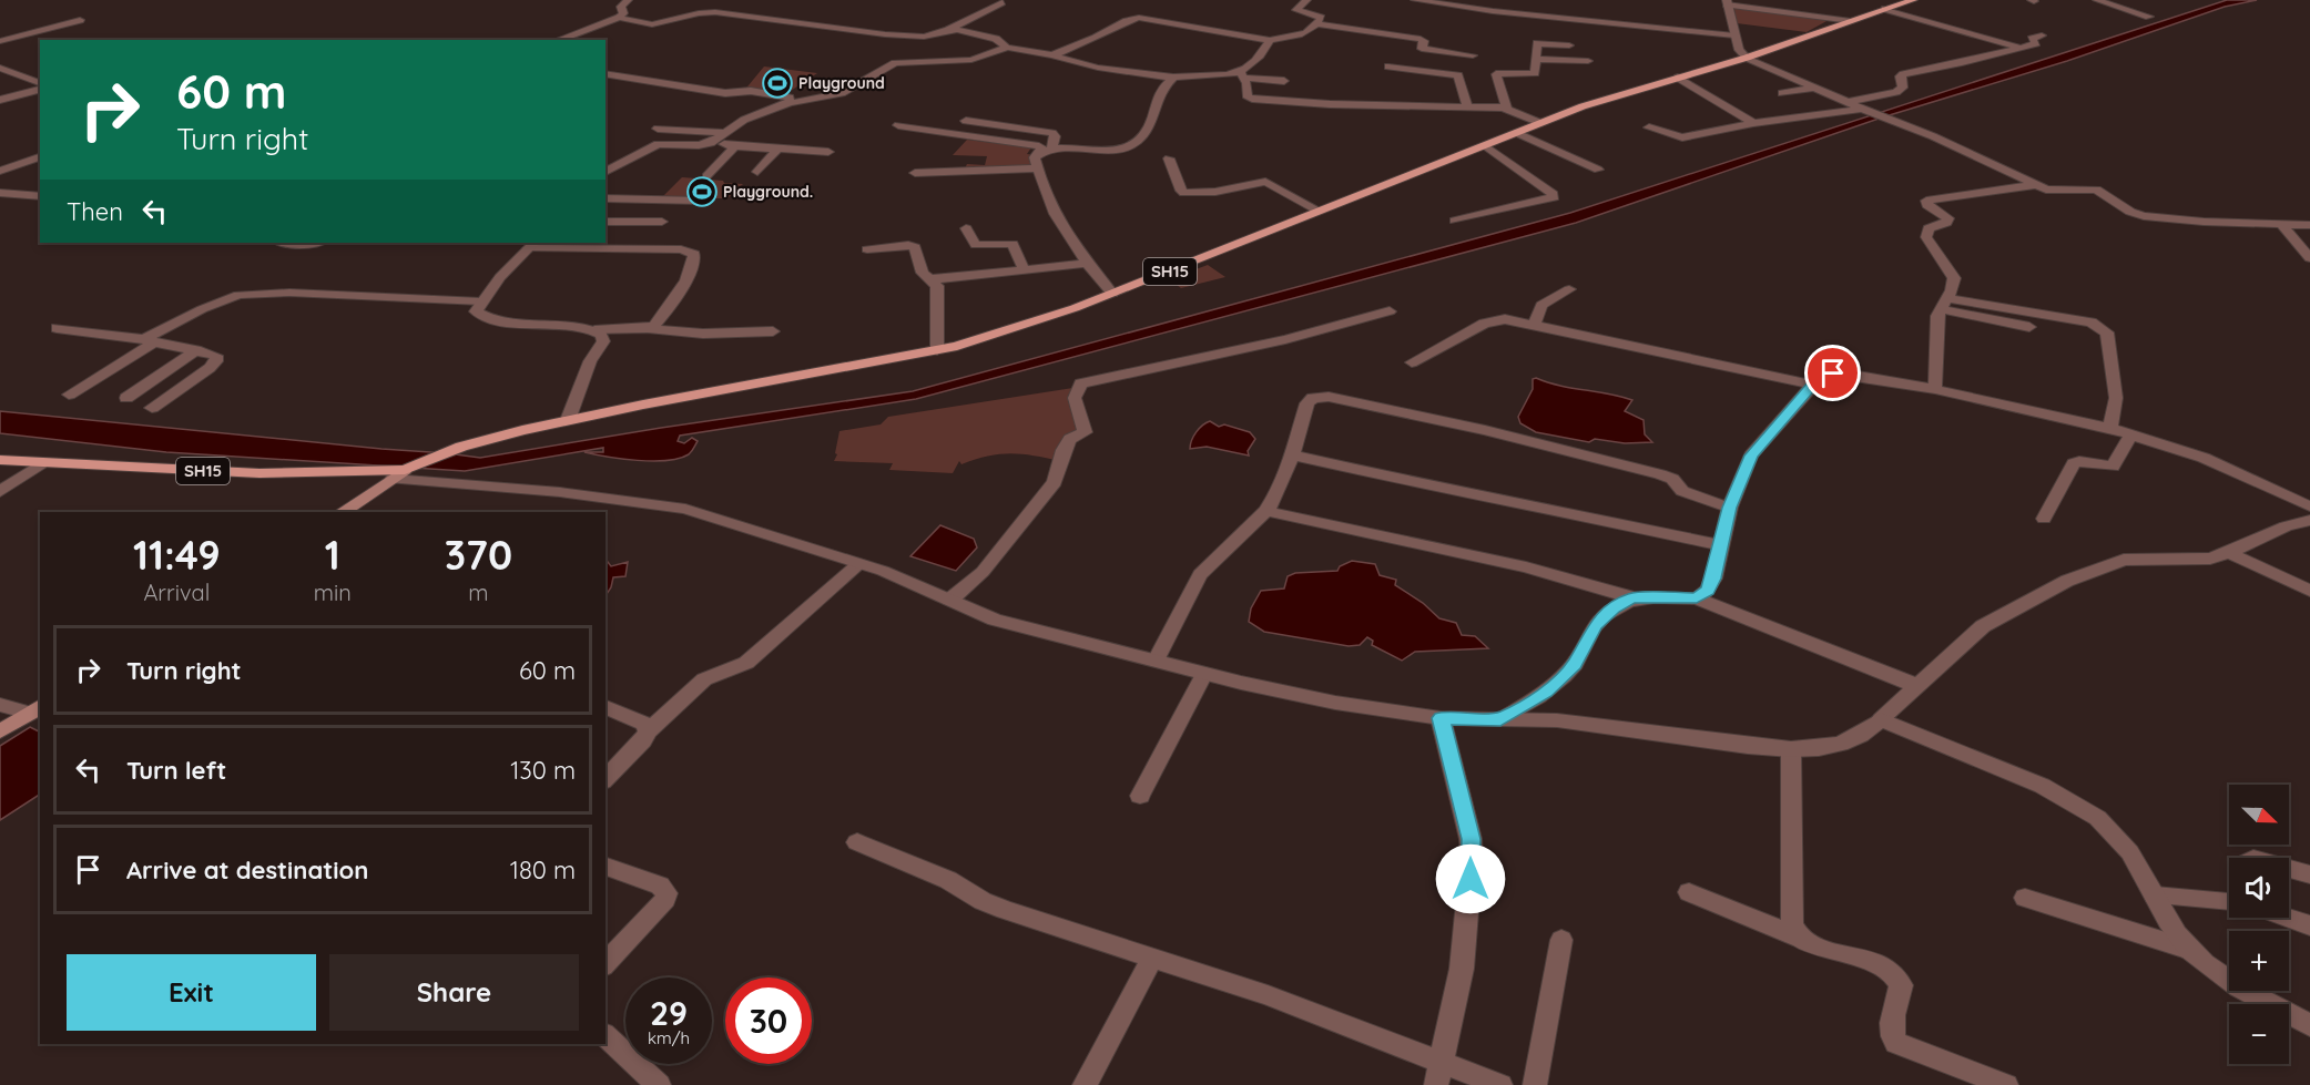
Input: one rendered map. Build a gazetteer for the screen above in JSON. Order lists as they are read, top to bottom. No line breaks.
{"streets":{"main road":["SH15"]},"places":{"sports":["Playground","Playground."]},"north":"bottom right","page":{"turn":["60 m","Turn right"],"then":"Then","eta":["11:49","Arrival","1","min","370","m"],"list":[{"name":"Turn right","value":"60 m"},{"name":"Turn left","value":"130 m"},{"name":"Arrive at destination","value":"180 m"}],"map_buttons":["+","−"],"buttons":["Exit","Share"],"speed":"29 km/h","limit":"30"}}
